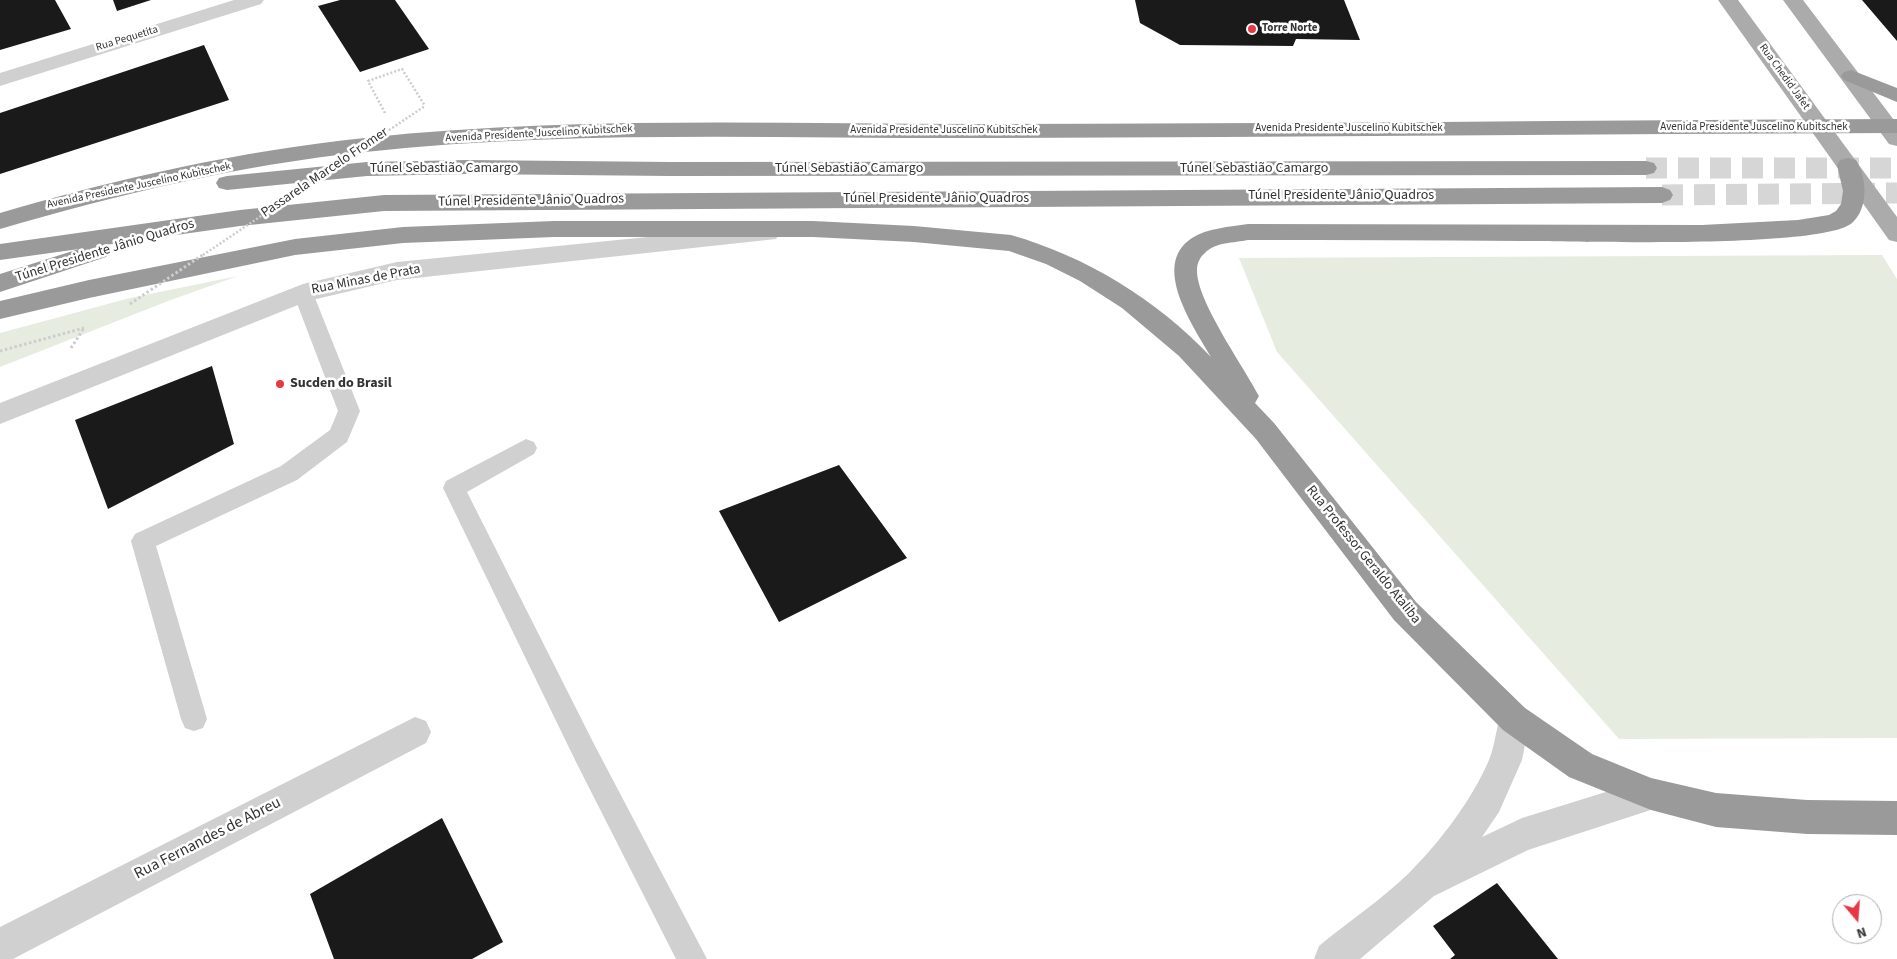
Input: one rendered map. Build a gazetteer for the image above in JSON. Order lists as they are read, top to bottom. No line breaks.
{"streets":{"highway":["Avenida Presidente Juscelino Kubitschek","Túnel Sebastião Camargo","Túnel Presidente Jânio Quadros","Rua Professor Geraldo Ataliba"],"main road":["Rua Chedid Jafet"],"street":["Rua Pequetita","Rua Minas de Prata","Rua Fernandes de Abreu"],"path":["Passarela Marcelo Fromer"]},"crossings":[["Rua Chedid Jafet","Avenida Presidente Juscelino Kubitschek"],["Avenida Presidente Juscelino Kubitschek","Túnel Sebastião Camargo"],["Rua Minas de Prata","Rua Professor Geraldo Ataliba"]],"places":["Torre Norte","Sucden do Brasil"],"north":"bottom"}
